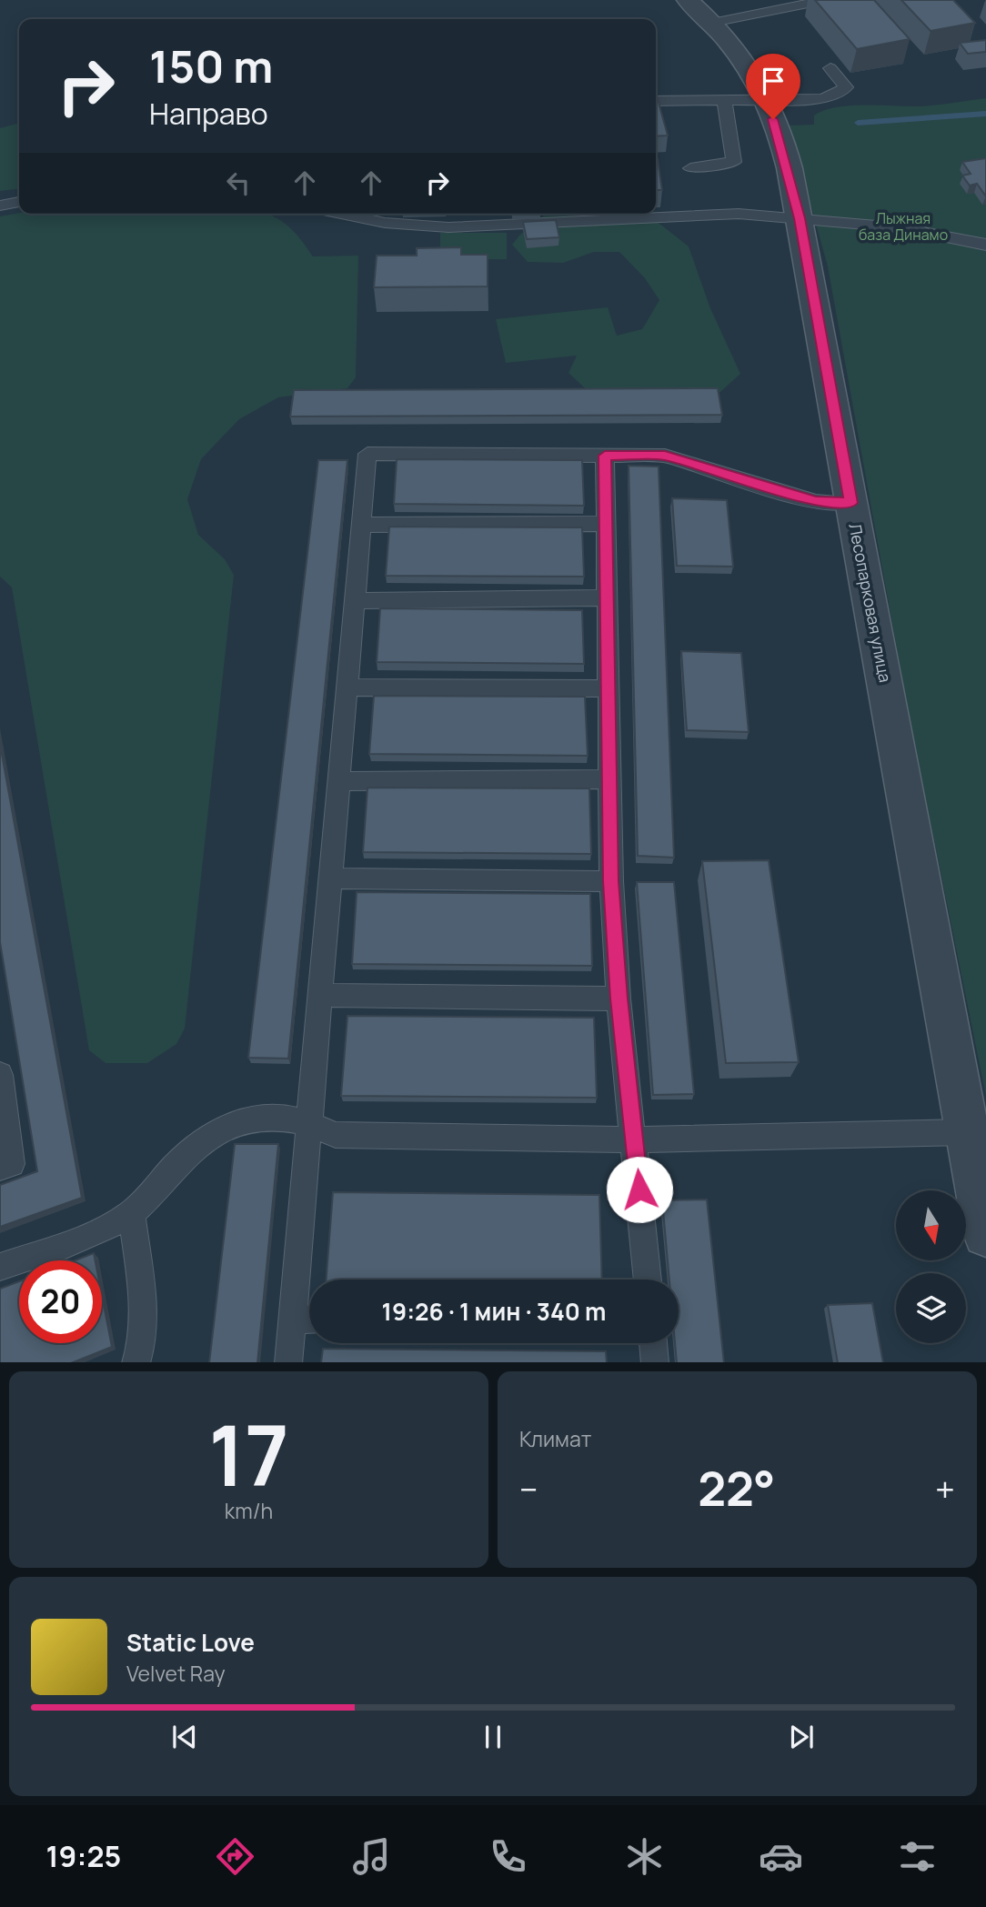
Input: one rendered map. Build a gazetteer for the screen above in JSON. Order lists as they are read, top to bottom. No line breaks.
{"streets":{"street":["Лесопарковая улица"]},"parks":["Лыжная база Динамо"],"north":"bottom","page":{"turn":["150 m","Направо"],"limit":"20","trip":"19:26 · 1 мин · 340 m","tile":[["17","km/h"],"Климат"],"heat":["−","22°","+"],"song":["Static Love","Velvet Ray"],"tabs":"19:25"}}
